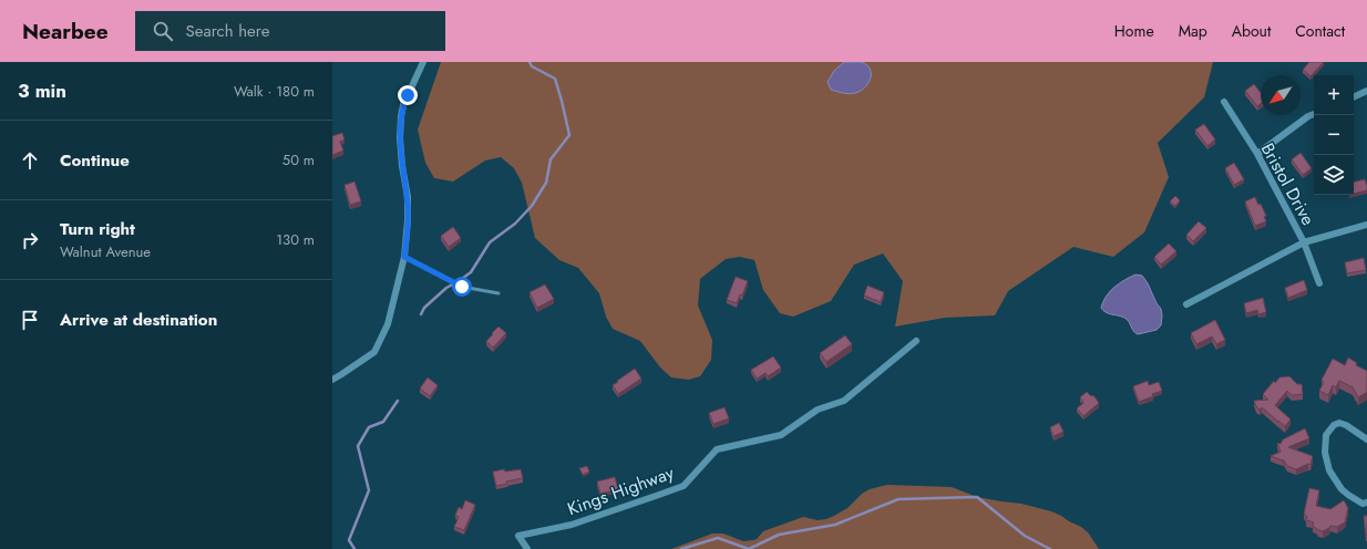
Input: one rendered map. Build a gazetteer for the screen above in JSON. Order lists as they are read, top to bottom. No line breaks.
{"streets":{"street":["Bristol Drive","Kings Highway"]},"north":"bottom left","page":{"header":"Nearbee","search":"Search here","nav":["Home","Map","About","Contact"],"heading":["3 min","Walk · 180 m"],"map_buttons":["+","−"],"list":[["Continue","50 m"],["Turn right","Walnut Avenue","130 m"],"Arrive at destination"]}}
